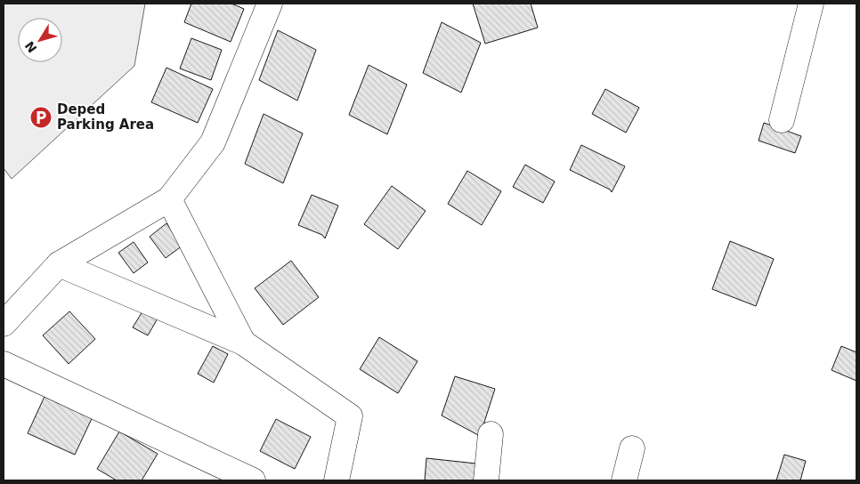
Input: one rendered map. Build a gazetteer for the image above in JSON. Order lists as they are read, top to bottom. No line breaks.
{"places":{"parking":["Deped Parking Area"]},"north":"bottom left"}
